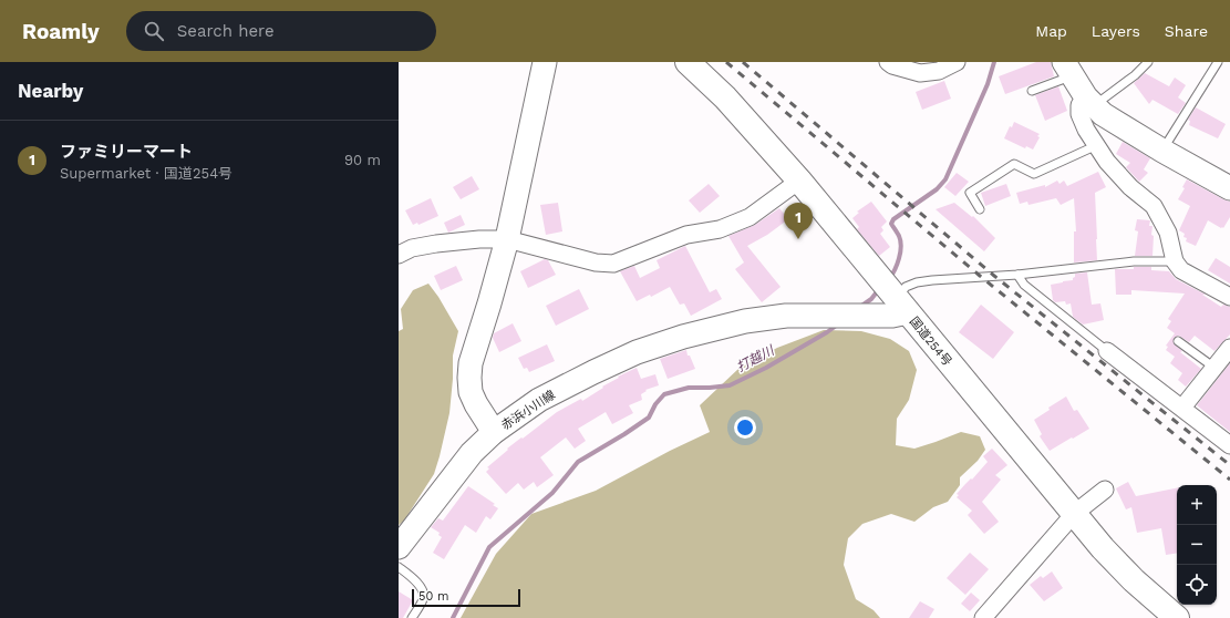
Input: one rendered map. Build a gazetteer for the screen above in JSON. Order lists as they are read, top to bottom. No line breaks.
{"streets":{"highway":["国道254号"],"main road":["赤浜小川線"]},"crossings":[["国道254号","赤浜小川線"]],"water":["打越川"],"scale_bar":"50 m","page":{"header":"Roamly","search":"Search here","nav":["Map","Layers","Share"],"heading":"Nearby","list":[{"mark":"1","name":"ファミリーマート","note":"Supermarket · 国道254号","value":"90 m"}],"pins":"1","map_buttons":["+","−"],"scale":"50 m"}}
